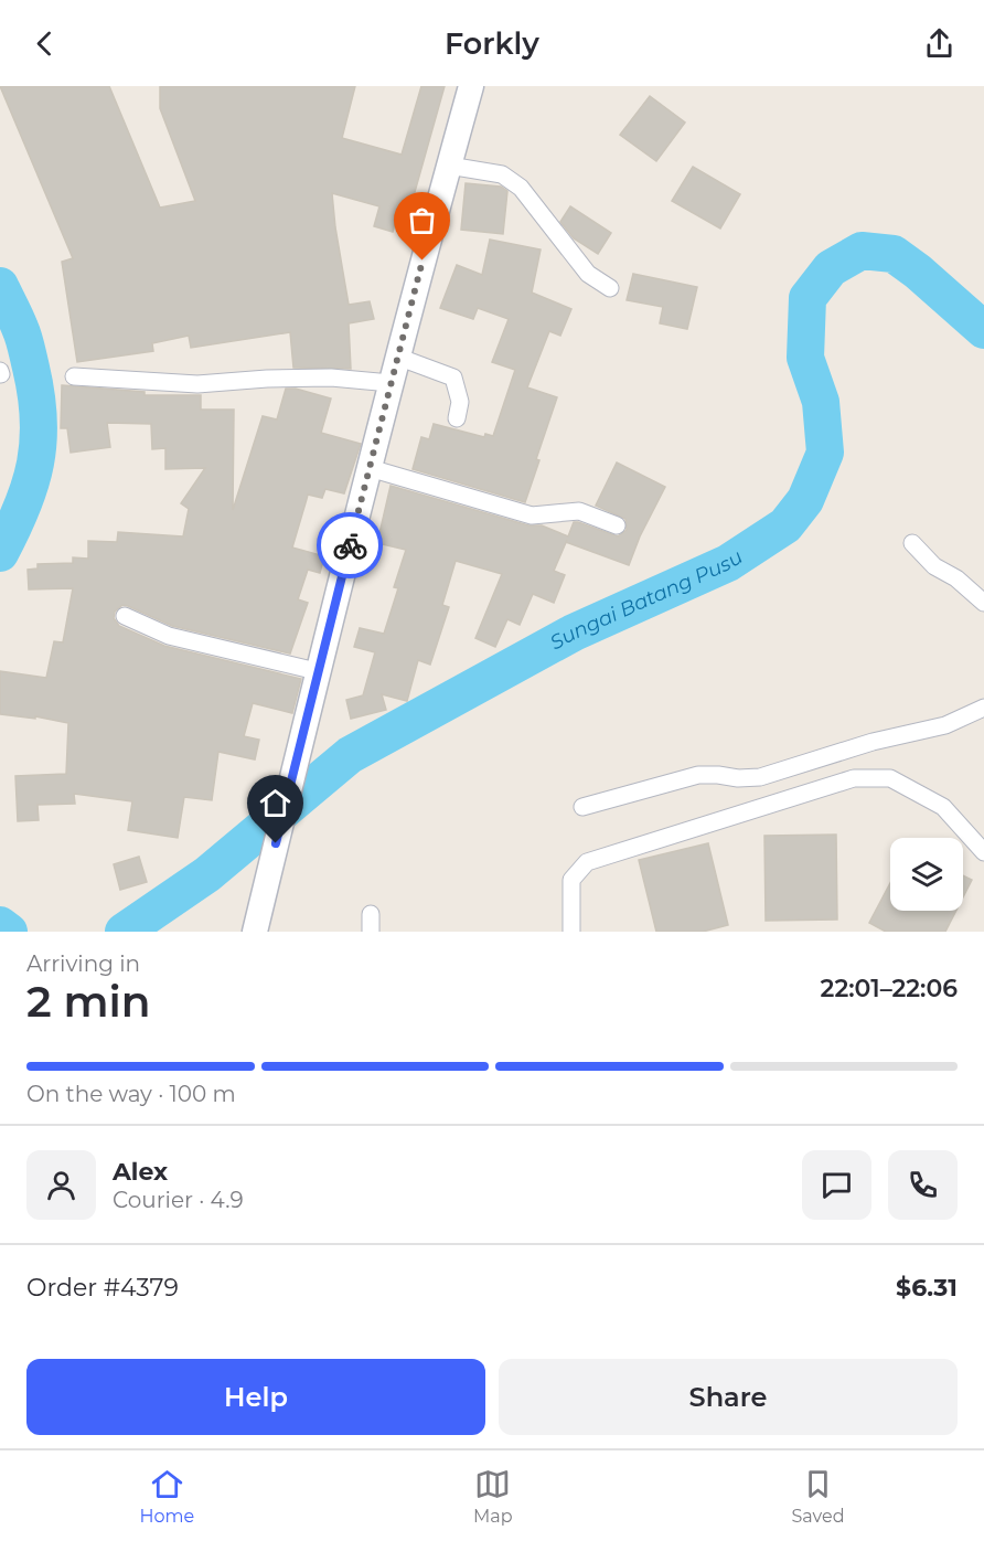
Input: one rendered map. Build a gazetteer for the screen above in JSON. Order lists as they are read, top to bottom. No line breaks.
{"water":["Sungai Batang Pusu"],"page":{"header":"Forkly","heading":["2 min","Arriving in","22:01–22:06"],"panel":["Alex","Courier · 4.9","Order #4379","$6.31"],"bar":"On the way · 100 m","buttons":["Help","Share"],"tabs":["Home","Map","Saved"]}}
